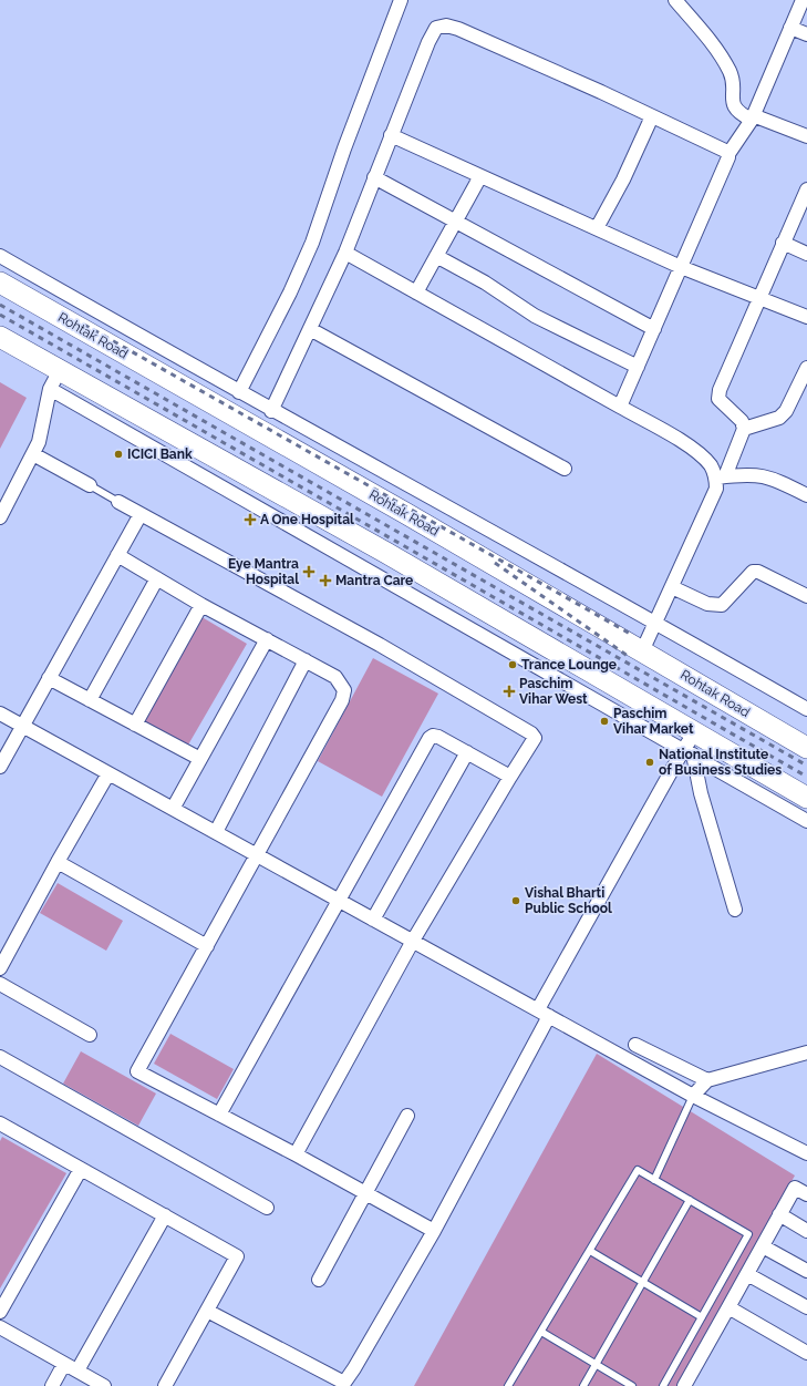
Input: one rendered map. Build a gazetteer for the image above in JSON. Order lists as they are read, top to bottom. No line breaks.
{"streets":{"main road":["Rohtak Road"]},"places":{"other":["ICICI Bank","Trance Lounge","Paschim Vihar Market","National Institute of Business Studies","Vishal Bharti Public School"],"health":["A One Hospital","Eye Mantra Hospital","Mantra Care","Paschim Vihar West"]}}
